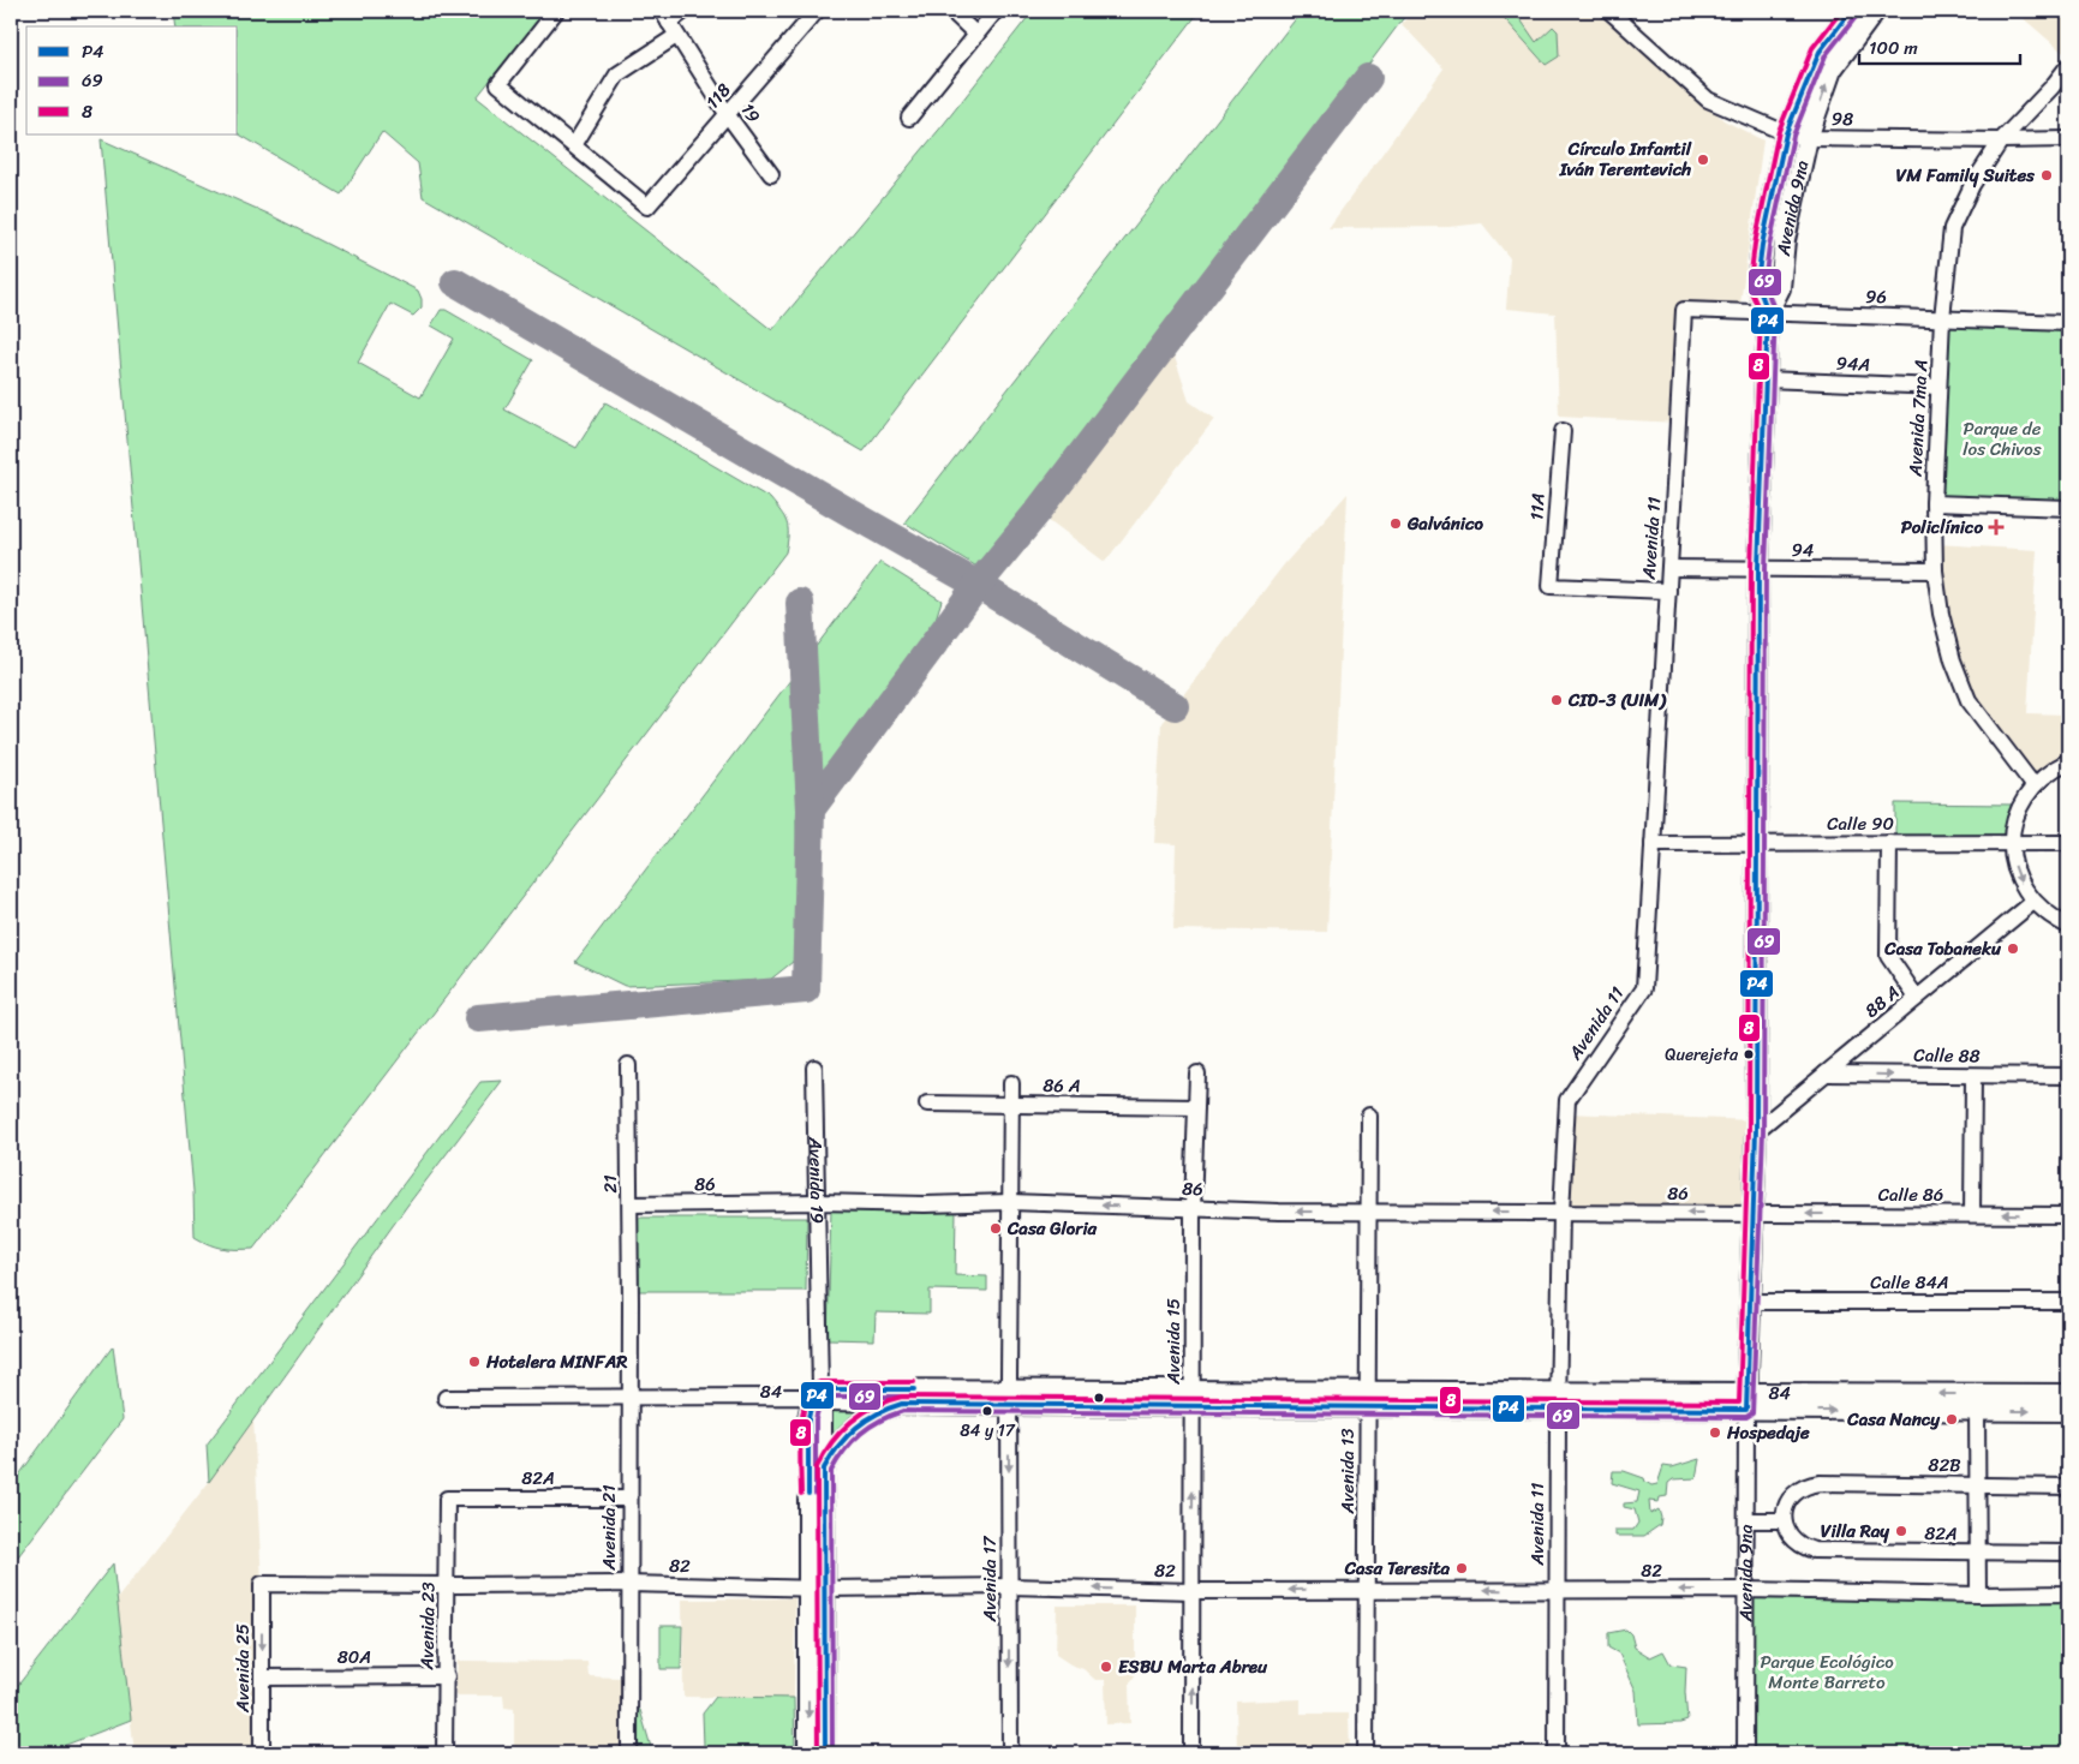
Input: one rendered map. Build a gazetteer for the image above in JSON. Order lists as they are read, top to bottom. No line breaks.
{"streets":{"main road":["Avenida 9na","84"],"street":["118","19","98","96","94A","Avenida 7ma A","11A","Avenida 11","94","Calle 90","88 A","Calle 88","86 A","Avenida 19","21","86","Calle 86","Calle 84A","Avenida 15","82B","Avenida 13","82A","Avenida 21","82","Avenida 17","Avenida 23","80A","Avenida 25"]},"crossings":[["118","19"],["98","Avenida 9na"],["98","Avenida 7ma A"],["Avenida 9na","96"],["Avenida 9na","84"],["Avenida 9na","82"],["96","Avenida 7ma A"],["96","Avenida 11"],["94A","Avenida 7ma A"],["Avenida 7ma A","94"],["11A","Avenida 11"],["Avenida 11","94"],["Avenida 11","Calle 90"],["Avenida 11","86"],["Avenida 11","84"],["Avenida 11","82"],["88 A","Calle 88"],["86 A","Avenida 15"],["86 A","Avenida 17"],["Avenida 19","86"],["Avenida 19","84"],["21","86"],["21","Avenida 21"],["86","Calle 86"],["86","Avenida 15"],["86","Avenida 13"],["86","Avenida 17"],["Avenida 15","84"],["Avenida 15","82"],["84","Avenida 13"],["84","Avenida 21"],["84","Avenida 17"],["82B","82A"],["Avenida 13","82"],["82A","Avenida 21"],["82A","Avenida 23"],["Avenida 21","82"],["82","Avenida 17"],["82","Avenida 23"],["82","Avenida 25"],["Avenida 23","80A"],["80A","Avenida 25"]],"one_way":["Calle 88","86","Calle 86","Avenida 15","82","Avenida 17","Avenida 25"],"parks":["Parque de los Chivos","Parque Ecológico Monte Barreto"],"places":{"other":["Círculo Infantil Iván Terentevich","VM Family Suites","Galvánico","CID-3 (UIM)","Casa Tobaneku","Querejeta","Casa Gloria","Hotelera MINFAR","84 y 17","Casa Nancy","Hospedaje","Villa Ray","Casa Teresita","ESBU Marta Abreu"],"health":["Policlínico"]},"lines":["transit line P4","transit line 8","transit line 69"],"legend":["P4","69","8"],"scale_bar":"100 m"}
